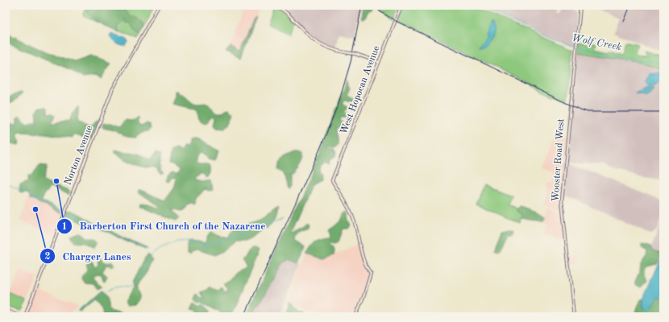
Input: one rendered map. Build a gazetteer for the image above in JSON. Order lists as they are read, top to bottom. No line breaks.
{"streets":{"main road":["West Hopocan Avenue","Norton Avenue","Wooster Road West"]},"water":["Wolf Creek"],"places":["Barberton First Church of the Nazarene","Charger Lanes"]}
